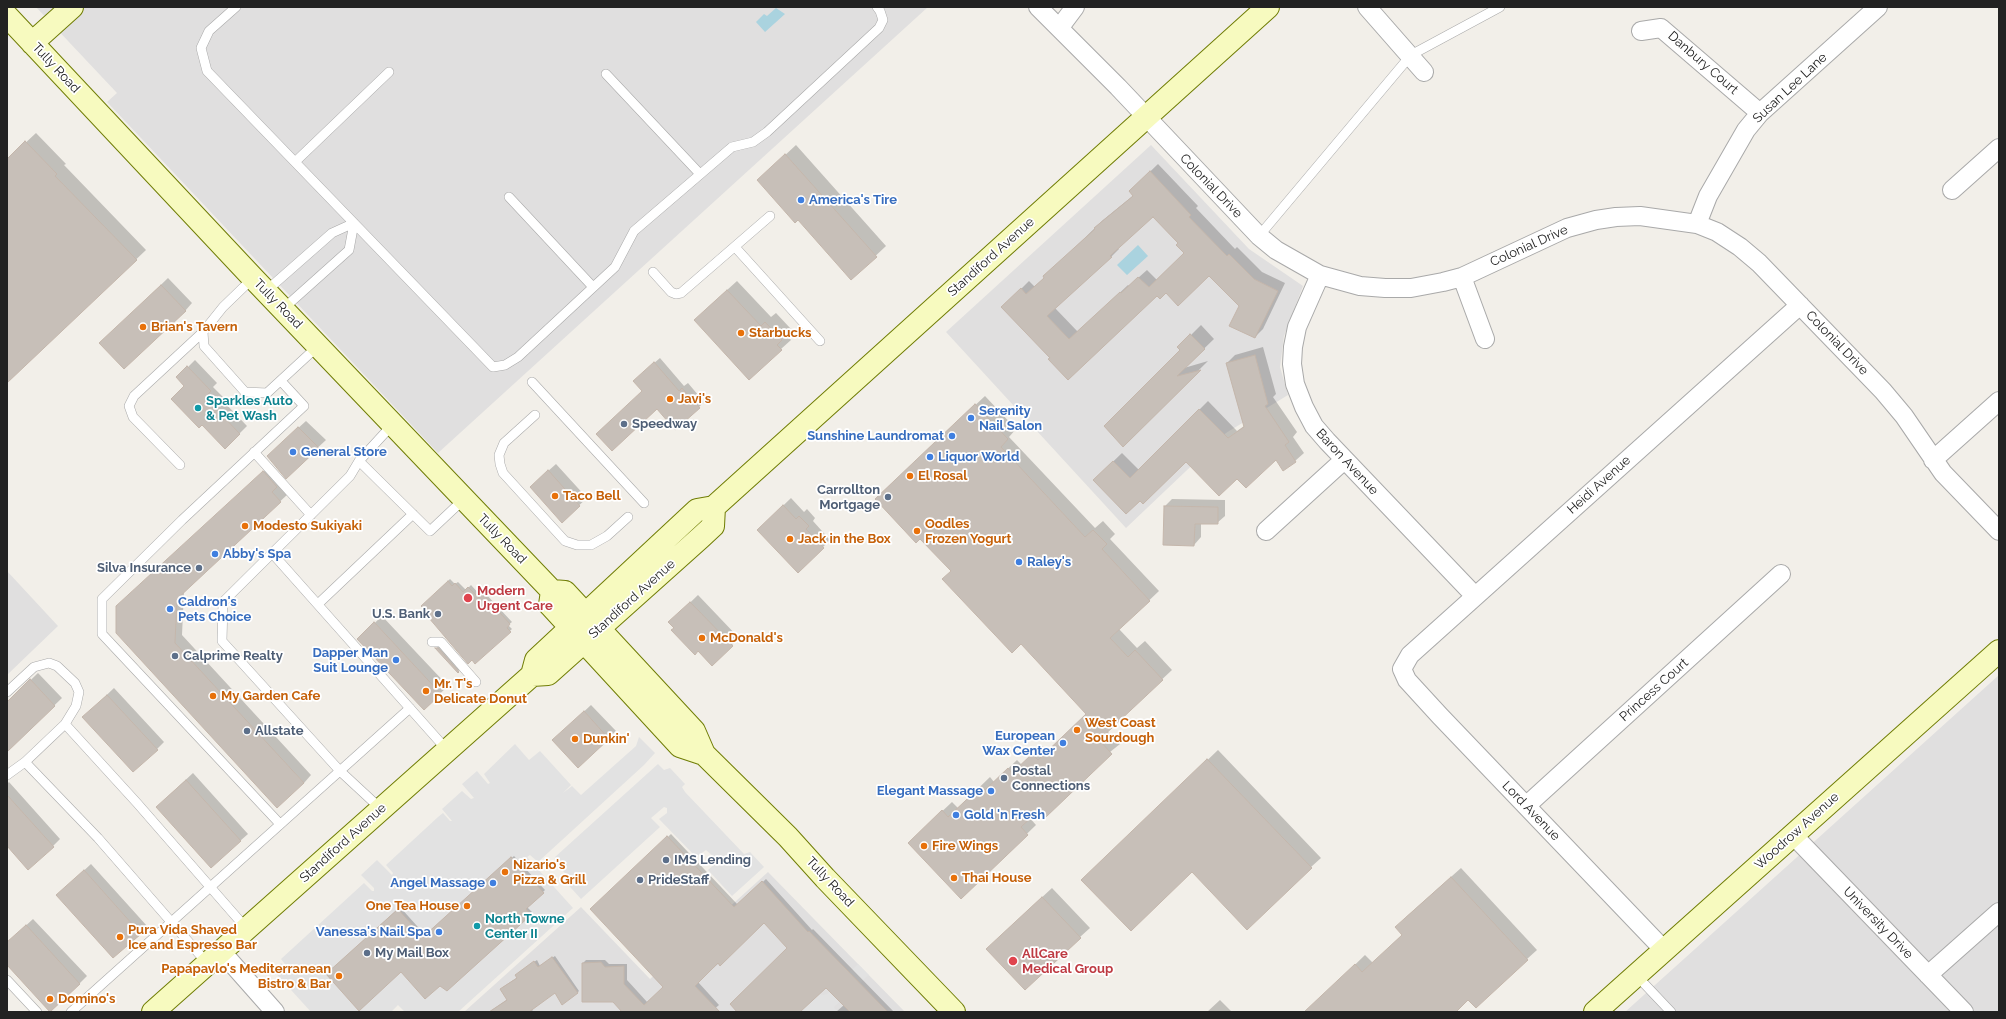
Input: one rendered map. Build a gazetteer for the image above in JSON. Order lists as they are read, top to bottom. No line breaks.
{"streets":{"main road":["Tully Road","Standiford Avenue","Woodrow Avenue"],"street":["Danbury Court","Susan Lee Lane","Colonial Drive","Baron Avenue","Heidi Avenue","Princess Court","Lord Avenue","University Drive"]},"crossings":[["Danbury Court","Susan Lee Lane"],["Tully Road","Standiford Avenue"],["Susan Lee Lane","Colonial Drive"],["Colonial Drive","Standiford Avenue"],["Colonial Drive","Baron Avenue"],["Colonial Drive","Heidi Avenue"],["Baron Avenue","Heidi Avenue"],["Heidi Avenue","Lord Avenue"],["Princess Court","Lord Avenue"],["Lord Avenue","Woodrow Avenue"],["Woodrow Avenue","University Drive"]],"places":["America's Tire","Brian's Tavern","Starbucks","Javi's","Sparkles Auto & Pet Wash","Serenity Nail Salon","Speedway","Sunshine Laundromat","General Store","Liquor World","El Rosal","Taco Bell","Carrollton Mortgage","Modesto Sukiyaki","Oodles Frozen Yogurt","Jack in the Box","Abby's Spa","Raley's","Silva Insurance","Modern Urgent Care","Caldron's Pets Choice","U.S. Bank","McDonald's","Calprime Realty","Dapper Man Suit Lounge","Mr. T's Delicate Donut","My Garden Cafe","West Coast Sourdough","Allstate","Dunkin'","European Wax Center","Postal Connections","Elegant Massage","Gold 'n Fresh","Fire Wings","IMS Lending","Nizario's Pizza & Grill","Thai House","PrideStaff","Angel Massage","One Tea House","North Towne Center II","Vanessa's Nail Spa","Pura Vida Shaved Ice and Espresso Bar","My Mail Box","AllCare Medical Group","Papapavlo's Mediterranean Bistro & Bar","Domino's"]}
